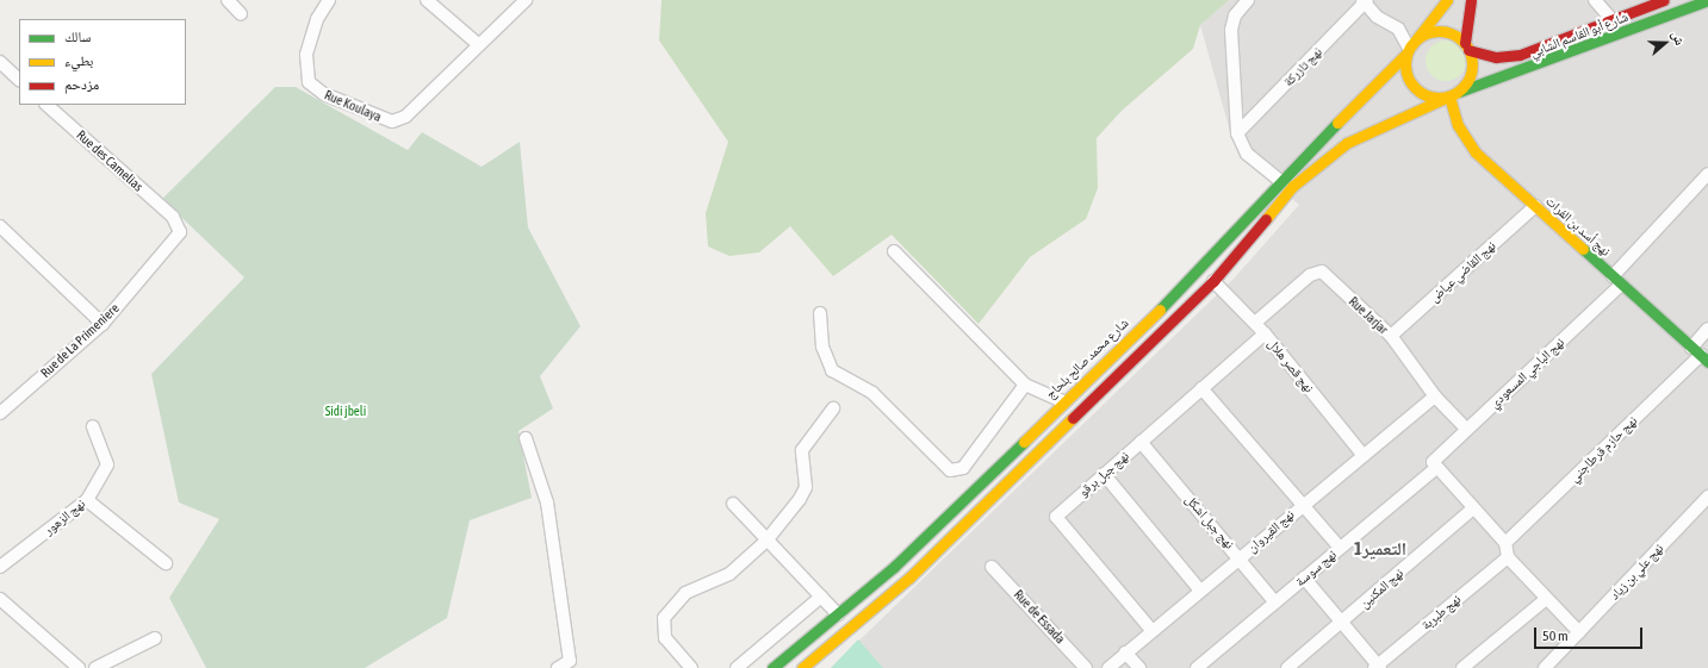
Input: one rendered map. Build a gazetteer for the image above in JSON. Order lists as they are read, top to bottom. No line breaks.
{"streets":{"main road":["شارع أبو القاسم الشابي","نهج أسد بن الفرات","شارع محمد صالح بلحاج"],"street":["نهج تازركة","Rue Koulaya","Rue des Camelias","نهج القاضي عياض","Rue Jarjar","Rue de La Primeniere","نهج قصر هلال","نهج الباجي المسعودي","نهج حازم قرطاجني","نهج جبل برقو","نهج الزهور","نهج جبل اشكل","نهج القيروان","نهج سوسة","نهج علي بن زياد","نهج المكنين","نهج طبربة","Rue de Essada"]},"crossings":[["شارع أبو القاسم الشابي","نهج أسد بن الفرات"],["شارع أبو القاسم الشابي","شارع محمد صالح بلحاج"],["Rue des Camelias","Rue de La Primeniere"],["نهج أسد بن الفرات","نهج القاضي عياض"],["نهج أسد بن الفرات","شارع محمد صالح بلحاج"],["نهج أسد بن الفرات","نهج الباجي المسعودي"],["نهج أسد بن الفرات","نهج حازم قرطاجني"],["نهج القاضي عياض","Rue Jarjar"],["Rue Jarjar","نهج قصر هلال"],["Rue Jarjar","نهج الباجي المسعودي"],["Rue Jarjar","نهج القيروان"],["نهج قصر هلال","نهج جبل برقو"],["نهج قصر هلال","نهج القيروان"],["نهج الباجي المسعودي","نهج سوسة"],["نهج جبل برقو","نهج جبل اشكل"],["نهج جبل برقو","نهج القيروان"],["نهج جبل اشكل","نهج القيروان"],["نهج جبل اشكل","نهج سوسة"]],"districts":["التعمير1"],"parks":["Sidi jbeli"],"legend":["سالك","بطيء","مزدحم"],"scale_bar":"50 m","north":"right"}
